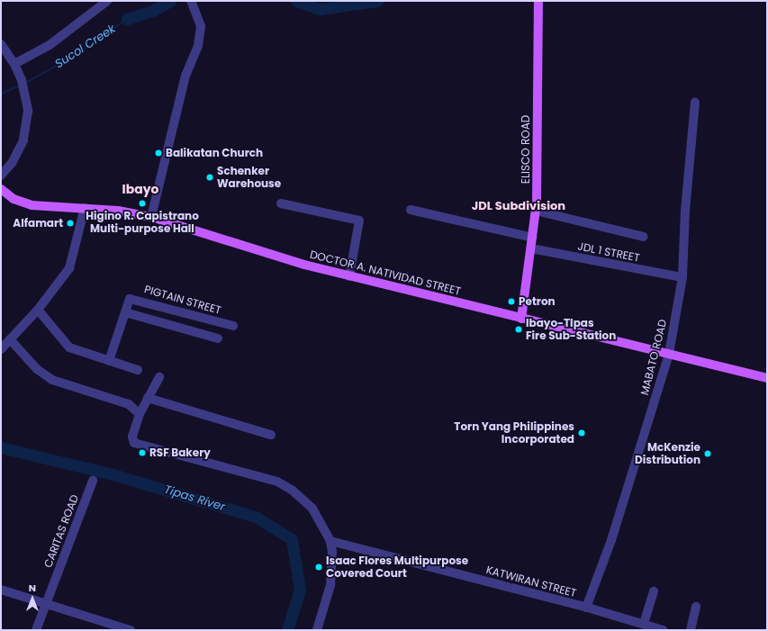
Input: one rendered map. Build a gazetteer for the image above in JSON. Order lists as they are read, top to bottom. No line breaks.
{"streets":{"main road":["ELISCO ROAD","DOCTOR A. NATIVIDAD STREET"],"street":["JDL 1 STREET","PIGTAIN STREET","MABATO ROAD","CARITAS ROAD","KATWIRAN STREET"]},"crossings":[["ELISCO ROAD","JDL 1 STREET"],["ELISCO ROAD","DOCTOR A. NATIVIDAD STREET"],["JDL 1 STREET","MABATO ROAD"],["DOCTOR A. NATIVIDAD STREET","MABATO ROAD"],["MABATO ROAD","KATWIRAN STREET"]],"districts":["Ibayo","JDL Subdivision"],"water":["Sucol Creek","Tipas River"],"places":["Balikatan Church","Schenker Warehouse","Higino R. Capistrano Multi-purpose Hall","Alfamart","Petron","Ibayo-TIpas Fire Sub-Station","Torn Yang Philippines Incorporated","RSF Bakery","McKenzie Distribution","Isaac Flores Multipurpose Covered Court"],"north":"top"}
